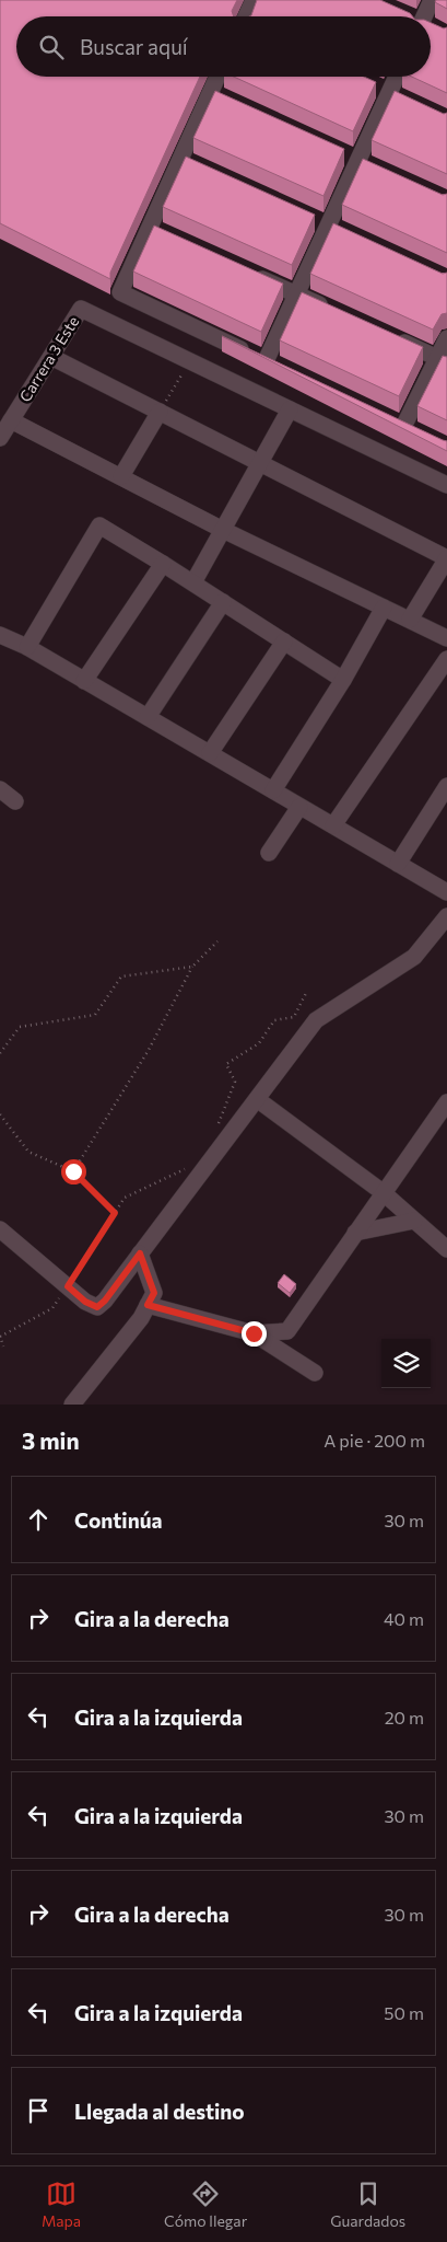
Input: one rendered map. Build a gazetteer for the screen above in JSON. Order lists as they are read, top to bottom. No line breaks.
{"streets":{"street":["Carrera 3 Este"]},"page":{"search":"Buscar aquí","heading":["3 min","A pie · 200 m"],"list":[["Continúa","30 m"],["Gira a la derecha","40 m"],["Gira a la izquierda","20 m"],["Gira a la izquierda","30 m"],["Gira a la derecha","30 m"],["Gira a la izquierda","50 m"],"Llegada al destino"],"nav":["Mapa","Cómo llegar","Guardados"]}}
